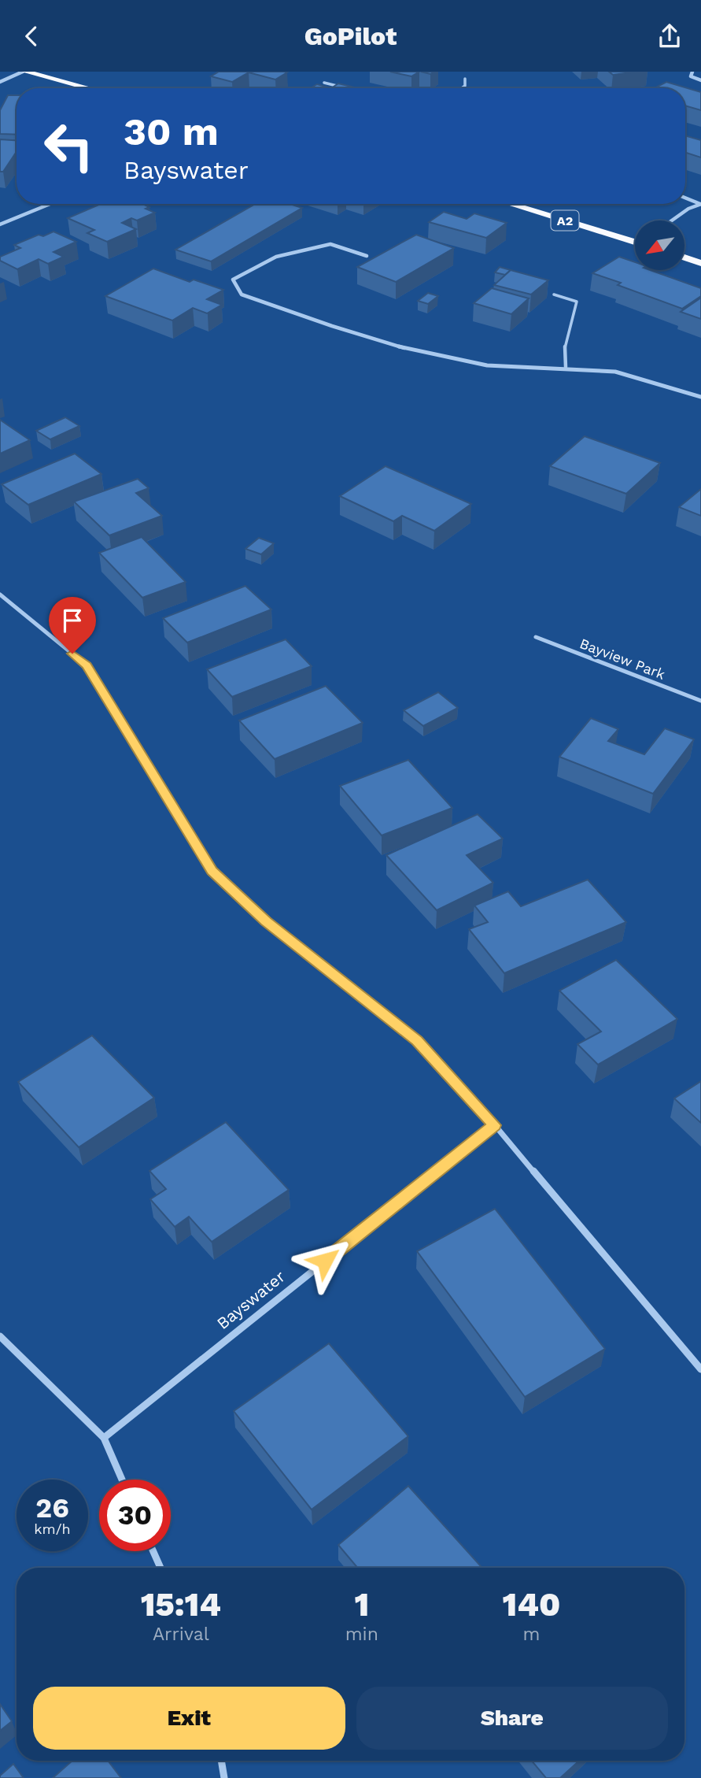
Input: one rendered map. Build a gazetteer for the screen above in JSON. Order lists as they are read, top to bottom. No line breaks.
{"streets":{"highway":["A2"],"street":["Bayview Park","Bayswater"]},"north":"bottom left","page":{"header":"GoPilot","turn":["30 m","Bayswater"],"speed":"26 km/h","limit":"30","eta":["15:14","Arrival","1","min","140","m"],"buttons":["Exit","Share"]}}
